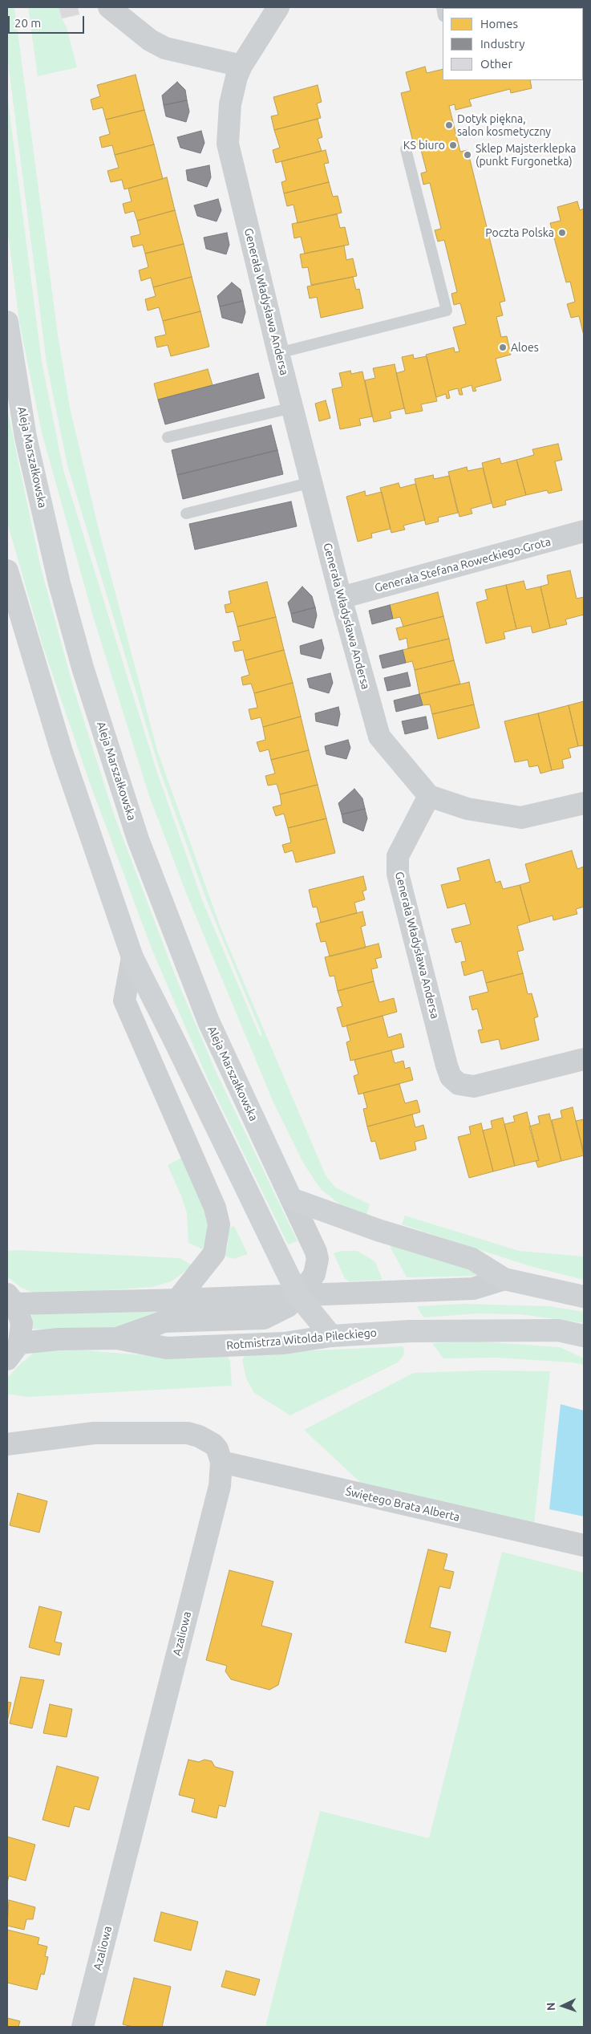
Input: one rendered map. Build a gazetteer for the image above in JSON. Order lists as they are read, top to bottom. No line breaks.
{"streets":{"main road":["Aleja Marszałkowska","Rotmistrza Witolda Pileckiego"],"street":["Generała Władysława Andersa","Generała Stefana Roweckiego-Grota","Świętego Brata Alberta","Azaliowa"]},"crossings":[["Generała Władysława Andersa","Generała Stefana Roweckiego-Grota"],["Świętego Brata Alberta","Azaliowa"]],"places":["Dotyk piękna, salon kosmetyczny","KS biuro","Sklep Majsterklepka (punkt Furgonetka)","Poczta Polska","Aloes"],"legend":["Homes","Industry","Other"],"scale_bar":"20 m","north":"left"}
